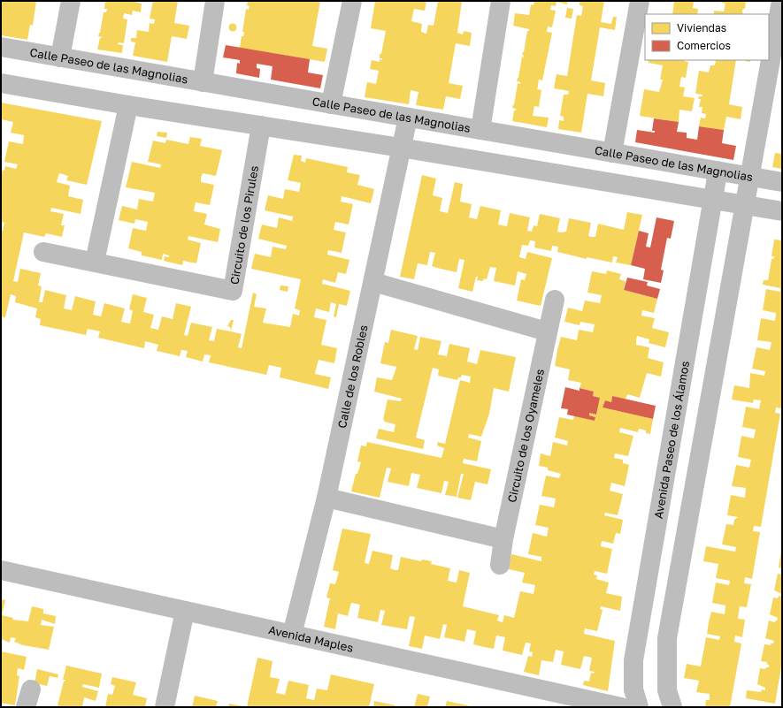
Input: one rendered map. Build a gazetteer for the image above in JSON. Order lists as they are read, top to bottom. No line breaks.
{"streets":{"street":["Calle Paseo de las Magnolias","Circuito de los Pirules","Calle de los Robles","Circuito de los Oyameles","Avenida Paseo de los Álamos","Avenida Maples"]},"crossings":[["Calle Paseo de las Magnolias","Calle de los Robles"],["Calle Paseo de las Magnolias","Avenida Paseo de los Álamos"],["Calle de los Robles","Avenida Maples"]],"legend":["Viviendas","Comercios"]}
